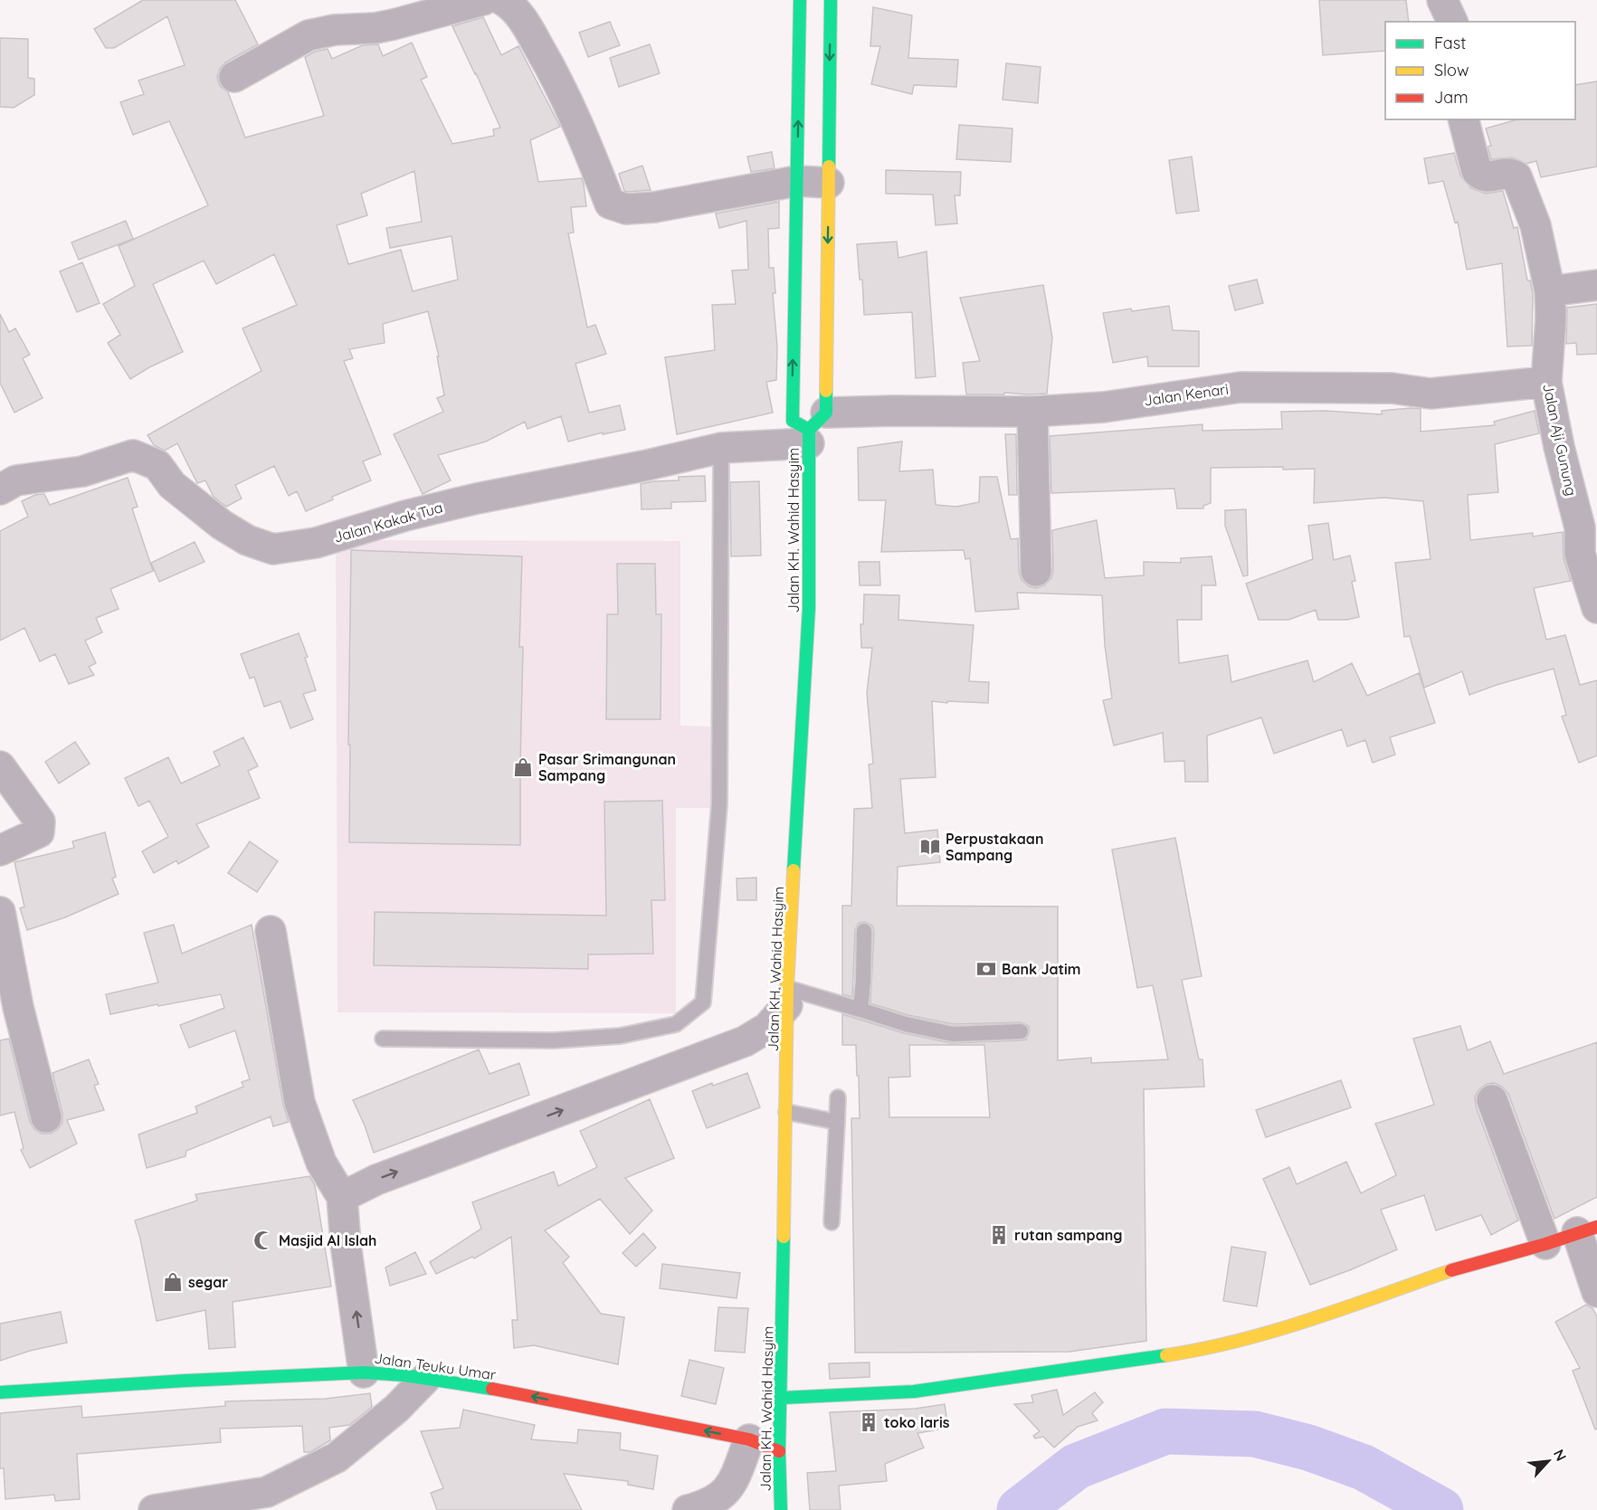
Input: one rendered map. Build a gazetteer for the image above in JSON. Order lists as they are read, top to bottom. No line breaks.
{"streets":{"main road":["Jalan KH. Wahid Hasyim","Jalan Teuku Umar"],"street":["Jalan Kenari","Jalan Aji Gunung","Jalan Kakak Tua"]},"crossings":[["Jalan Kenari","Jalan Aji Gunung"],["Jalan Kenari","Jalan Kakak Tua"],["Jalan Kenari","Jalan KH. Wahid Hasyim"],["Jalan Kakak Tua","Jalan KH. Wahid Hasyim"],["Jalan KH. Wahid Hasyim","Jalan Teuku Umar"]],"one_way":["Jalan Teuku Umar"],"places":{"shop":["Pasar Srimangunan Sampang","segar"],"library":["Perpustakaan Sampang"],"bank":["Bank Jatim"],"building":["rutan sampang","toko laris"],"mosque":["Masjid Al Islah"]},"legend":["Fast","Slow","Jam"],"north":"top right"}
